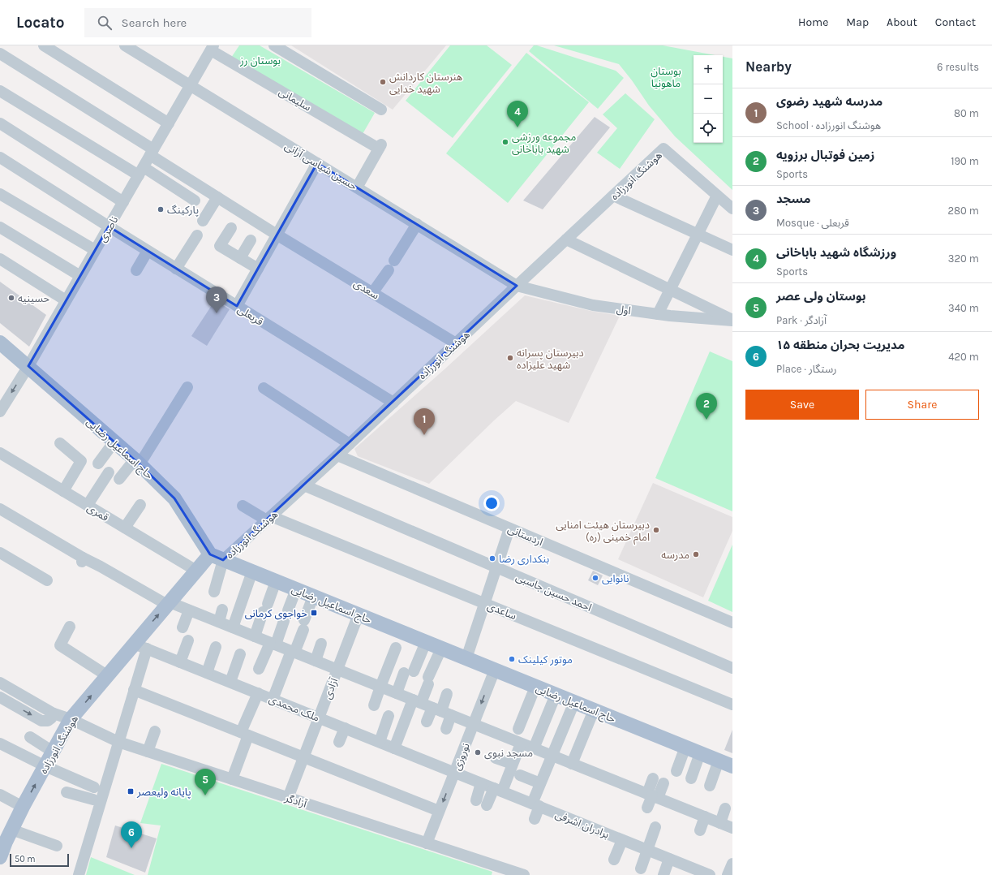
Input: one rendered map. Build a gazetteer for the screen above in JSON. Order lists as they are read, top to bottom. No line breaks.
{"streets":{"main road":["هوشنگ انورزاده","حاج اسماعیل رضایی"],"street":["سلیمانی","حسین شیاسی آرانی","ناصری","سعدی","اول","قربعلی","قمری","اردستانی","احمد حسین جاسبی","ساعدی","آزادی","ملک محمدی","نوروزی","آزادگر","برادران اشرفی"]},"crossings":[["سلیمانی","حسین شیاسی آرانی"],["سلیمانی","ناصری"],["حسین شیاسی آرانی","هوشنگ انورزاده"],["حسین شیاسی آرانی","ناصری"],["حسین شیاسی آرانی","اول"],["هوشنگ انورزاده","سعدی"],["هوشنگ انورزاده","اول"],["هوشنگ انورزاده","قربعلی"],["هوشنگ انورزاده","حاج اسماعیل رضایی"],["هوشنگ انورزاده","قمری"],["هوشنگ انورزاده","اردستانی"],["هوشنگ انورزاده","احمد حسین جاسبی"],["هوشنگ انورزاده","ساعدی"],["هوشنگ انورزاده","ملک محمدی"],["هوشنگ انورزاده","آزادگر"],["ناصری","سعدی"],["ناصری","قربعلی"],["ناصری","حاج اسماعیل رضایی"],["حاج اسماعیل رضایی","آزادی"],["حاج اسماعیل رضایی","نوروزی"],["آزادی","ملک محمدی"],["آزادی","آزادگر"],["ملک محمدی","نوروزی"],["ملک محمدی","برادران اشرفی"],["نوروزی","آزادگر"],["نوروزی","برادران اشرفی"]],"parks":["بوستان رز","بوستان ماهونیا"],"places":{"other":["هنرستان کاردانش شهید خدایی","مجموعه ورزشی شهید باباخانی","پارکینگ","حسینیه","دبیرستان پسرانه شهید علیزاده","دبیرستان هیئت امنایی امام خمینی (ره)","مدرسه","بنکداری رضا","نانوایی","موتور کیلینک","مسجد نبوی"],"transit":["خواجوی کرمانی","پایانه ولیعصر"]},"scale_bar":"50 m","page":{"header":"Locato","search":"Search here","nav":["Home","Map","About","Contact"],"heading":["Nearby","6 results"],"map_buttons":["+","−"],"list":[{"mark":"1","name":"مدرسه شهید رضوی","note":"School · هوشنگ انورزاده","value":"80 m"},{"mark":"2","name":"زمین فوتبال برزویه","note":"Sports","value":"190 m"},{"mark":"3","name":"مسجد","note":"Mosque · قربعلی","value":"280 m"},{"mark":"4","name":"ورزشگاه شهید باباخانی","note":"Sports","value":"320 m"},{"mark":"5","name":"بوستان ولی عصر","note":"Park · آزادگر","value":"340 m"},{"mark":"6","name":"مدیریت بحران منطقه ۱۵","note":"Place · رستگار","value":"420 m"}],"pins":["4","3","2","1","5","6"],"buttons":["Save","Share"],"scale":"50 m"}}
